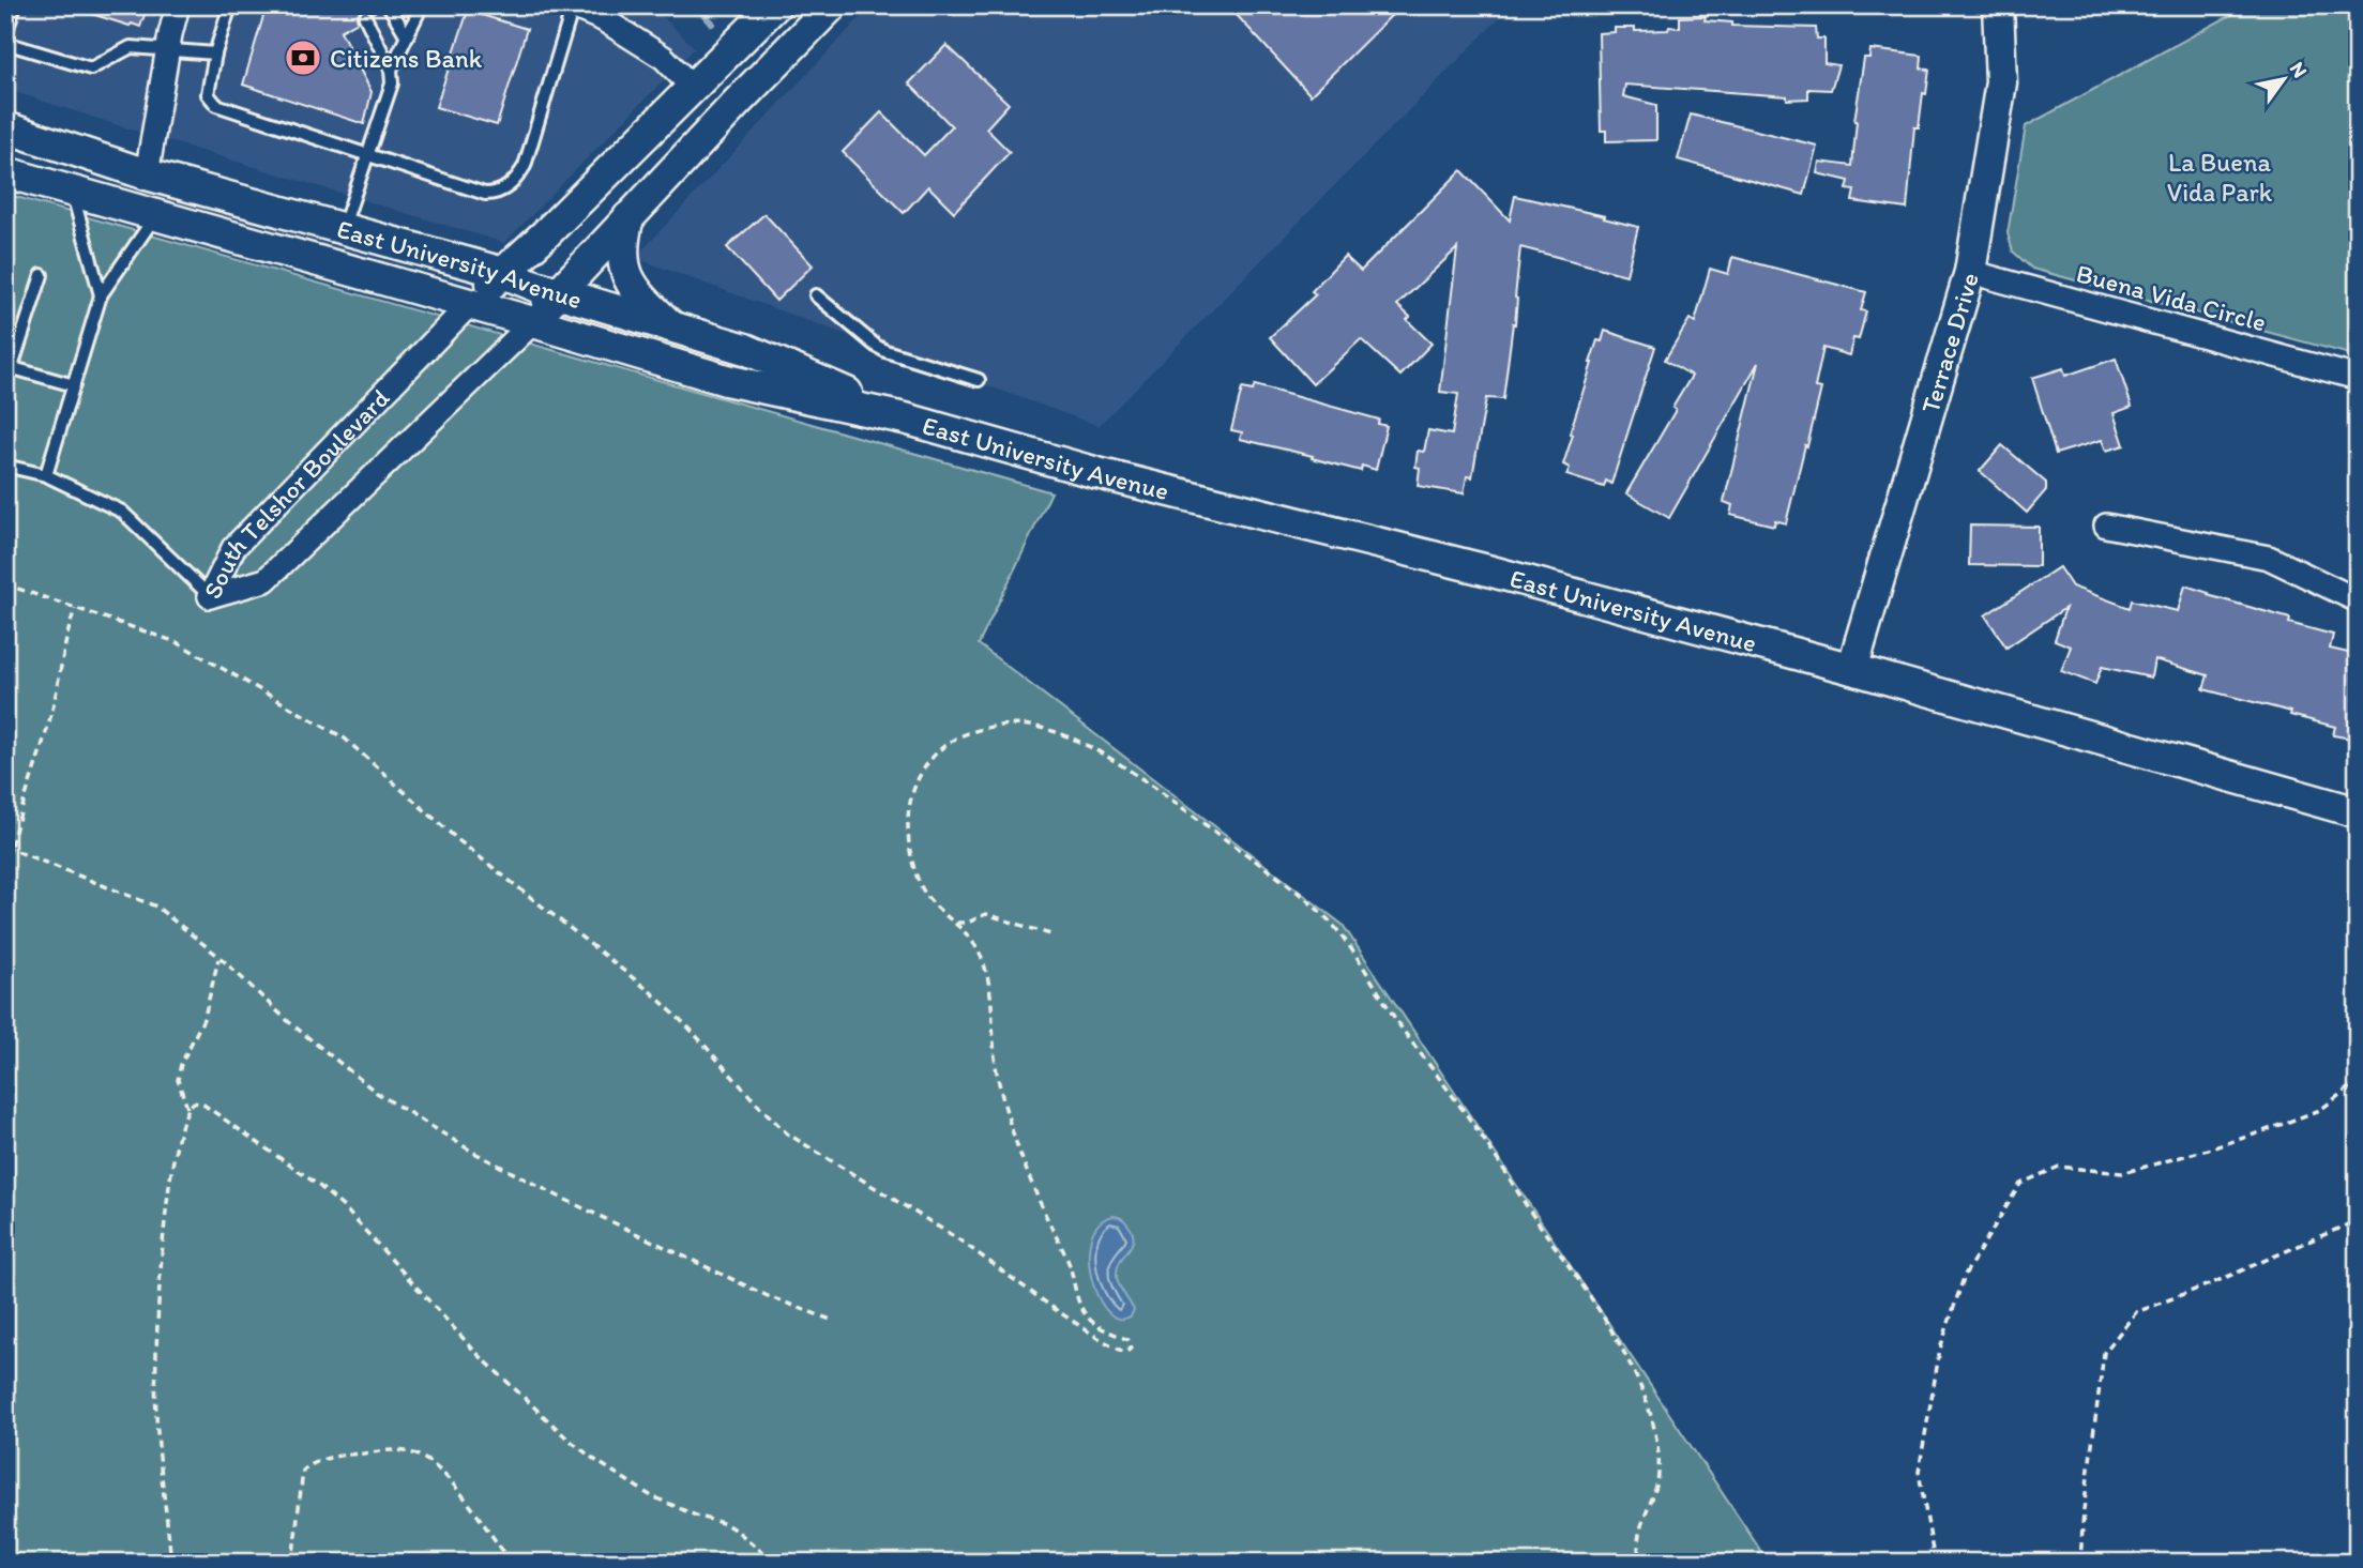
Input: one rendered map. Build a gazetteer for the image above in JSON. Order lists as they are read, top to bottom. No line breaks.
{"streets":{"main road":["East University Avenue","Terrace Drive","South Telshor Boulevard"],"street":["Buena Vida Circle"]},"crossings":[["East University Avenue","Terrace Drive"],["East University Avenue","South Telshor Boulevard"],["Buena Vida Circle","Terrace Drive"]],"parks":["La Buena Vida Park"],"places":{"bank":["Citizens Bank"]},"north":"top right"}
